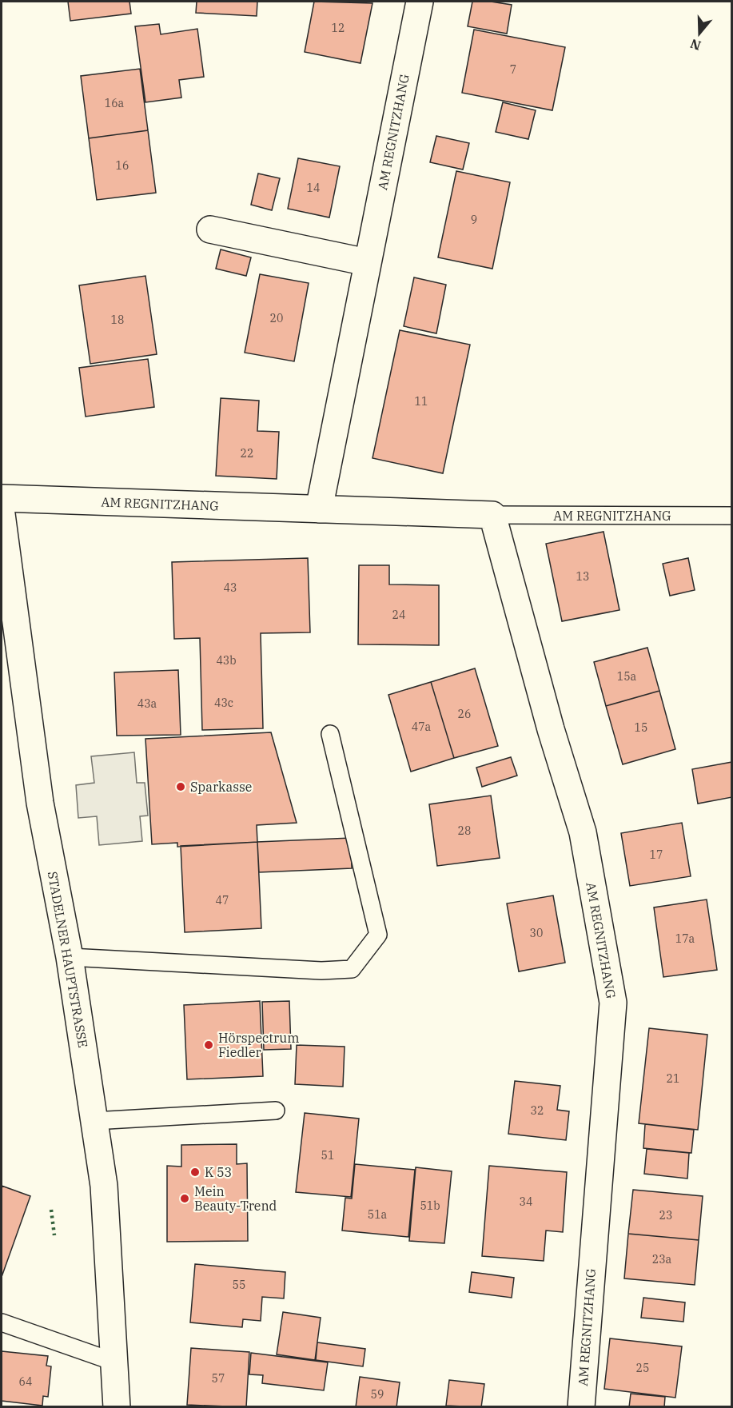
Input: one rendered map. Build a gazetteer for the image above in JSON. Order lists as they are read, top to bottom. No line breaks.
{"streets":{"street":["AM REGNITZHANG","STADELNER HAUPTSTRASSE"]},"places":["Sparkasse","Hörspectrum Fiedler","K 53","Mein Beauty-Trend"],"house_numbers":["12","7","16a","16","14","9","20","18","11","22","13","43","24","43b","15a","43c","43a","26","47a","15","28","17","47","30","17a","21","32","51","34","51b","51a","23","23a","55","25","57","64","59"],"north":"bottom"}
